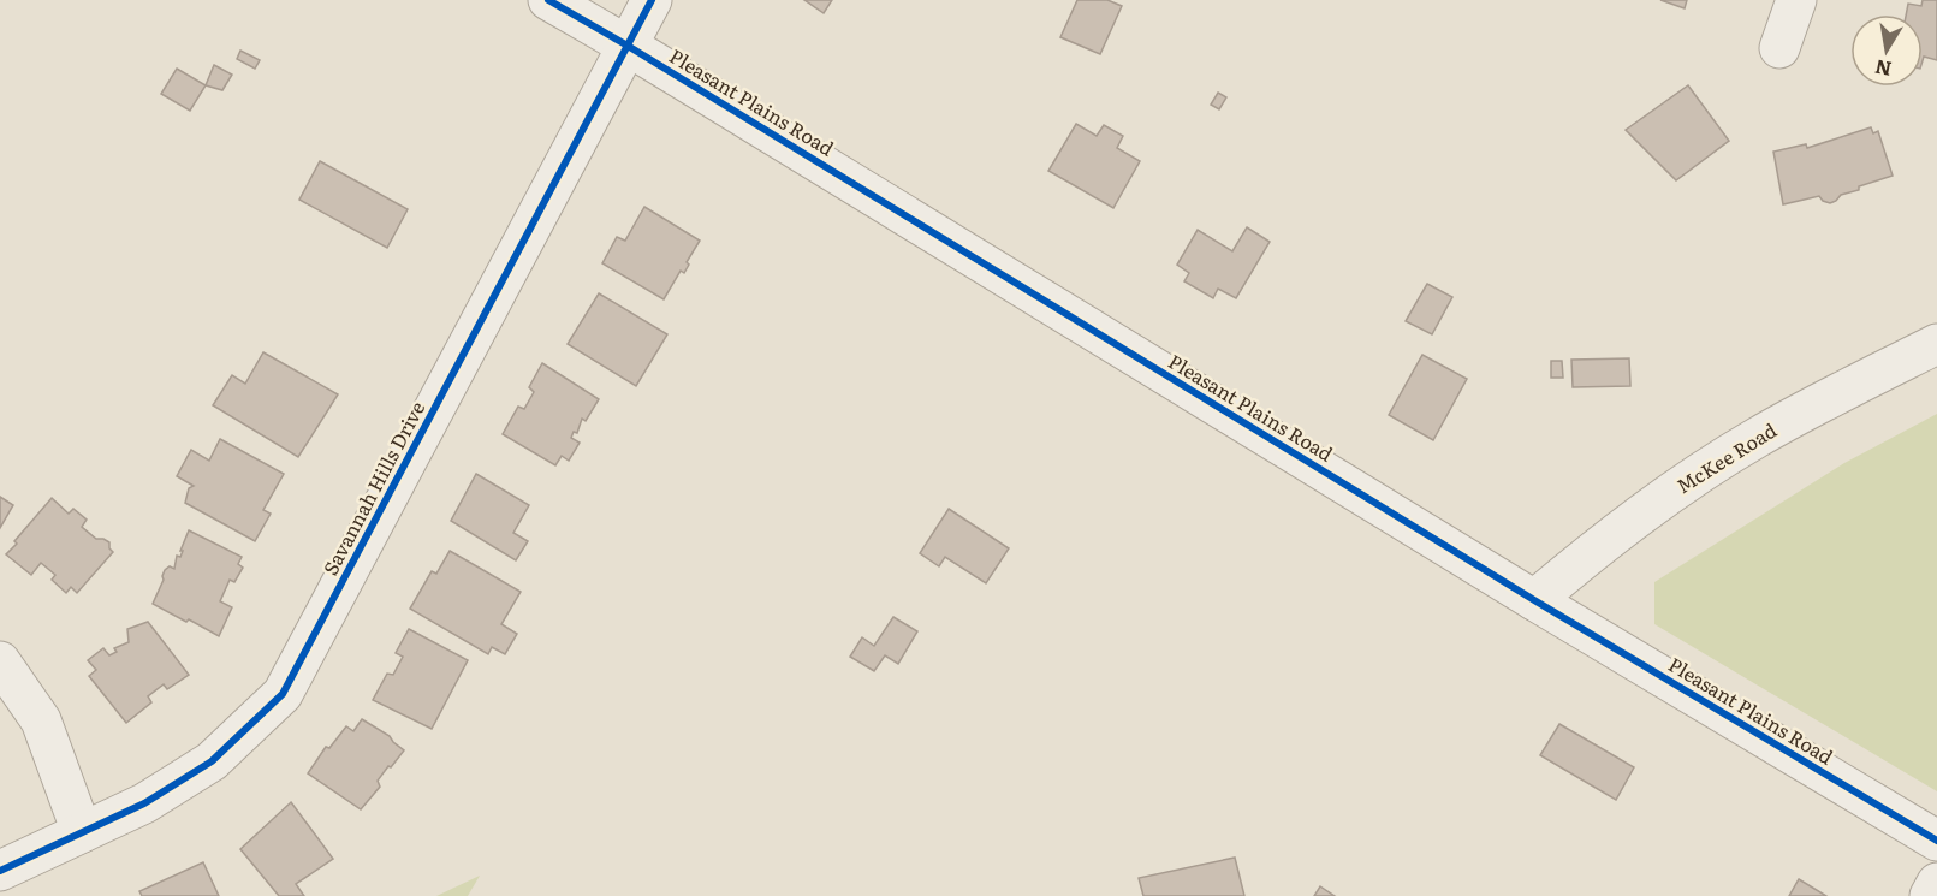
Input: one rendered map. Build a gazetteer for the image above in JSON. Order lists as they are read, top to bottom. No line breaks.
{"streets":{"street":["Pleasant Plains Road","McKee Road","Savannah Hills Drive"]},"crossings":[["Pleasant Plains Road","McKee Road"],["Pleasant Plains Road","Savannah Hills Drive"]],"north":"bottom"}
